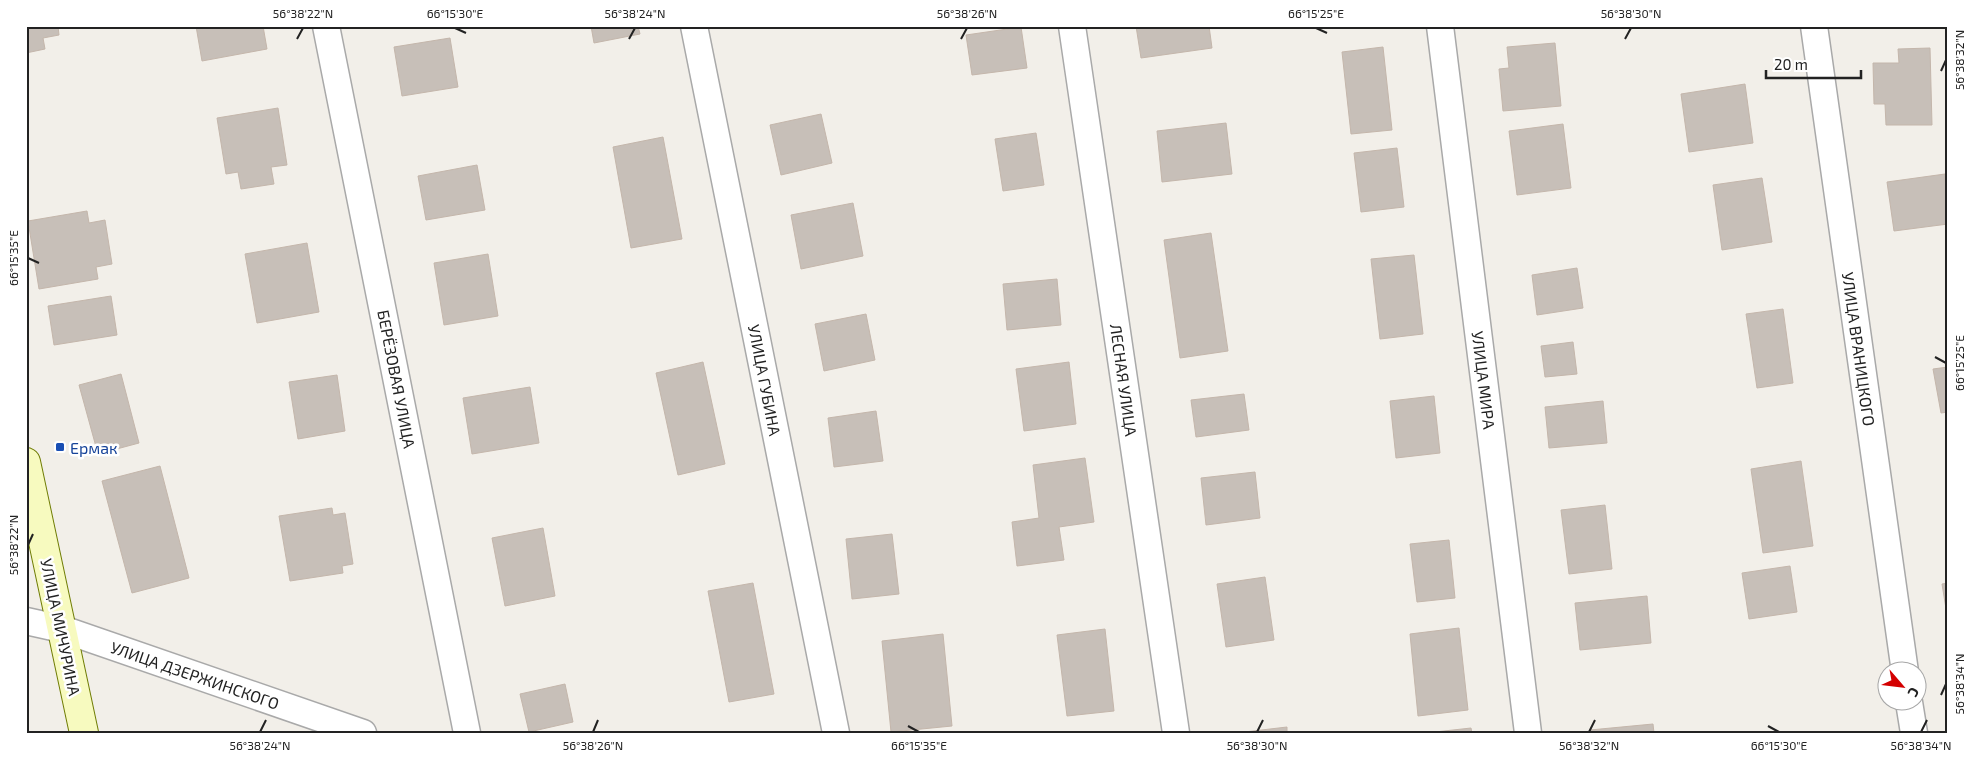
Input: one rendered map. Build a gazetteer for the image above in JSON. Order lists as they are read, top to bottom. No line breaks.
{"streets":{"street":["УЛИЦА ВРАНИЦКОГО","БЕРЁЗОВАЯ УЛИЦА","УЛИЦА ГУБИНА","ЛЕСНАЯ УЛИЦА","УЛИЦА МИРА","УЛИЦА МИЧУРИНА","УЛИЦА ДЗЕРЖИНСКОГО"]},"crossings":[["УЛИЦА МИЧУРИНА","УЛИЦА ДЗЕРЖИНСКОГО"]],"places":{"transit":["Ермак"]},"scale_bar":"20 m","north":"bottom right","coordinates":["56°38'22\"N","66°15'30\"E","56°38'24\"N","56°38'26\"N","66°15'25\"E","56°38'30\"N","56°38'32\"N","66°15'35\"E","56°38'34\"N"]}
